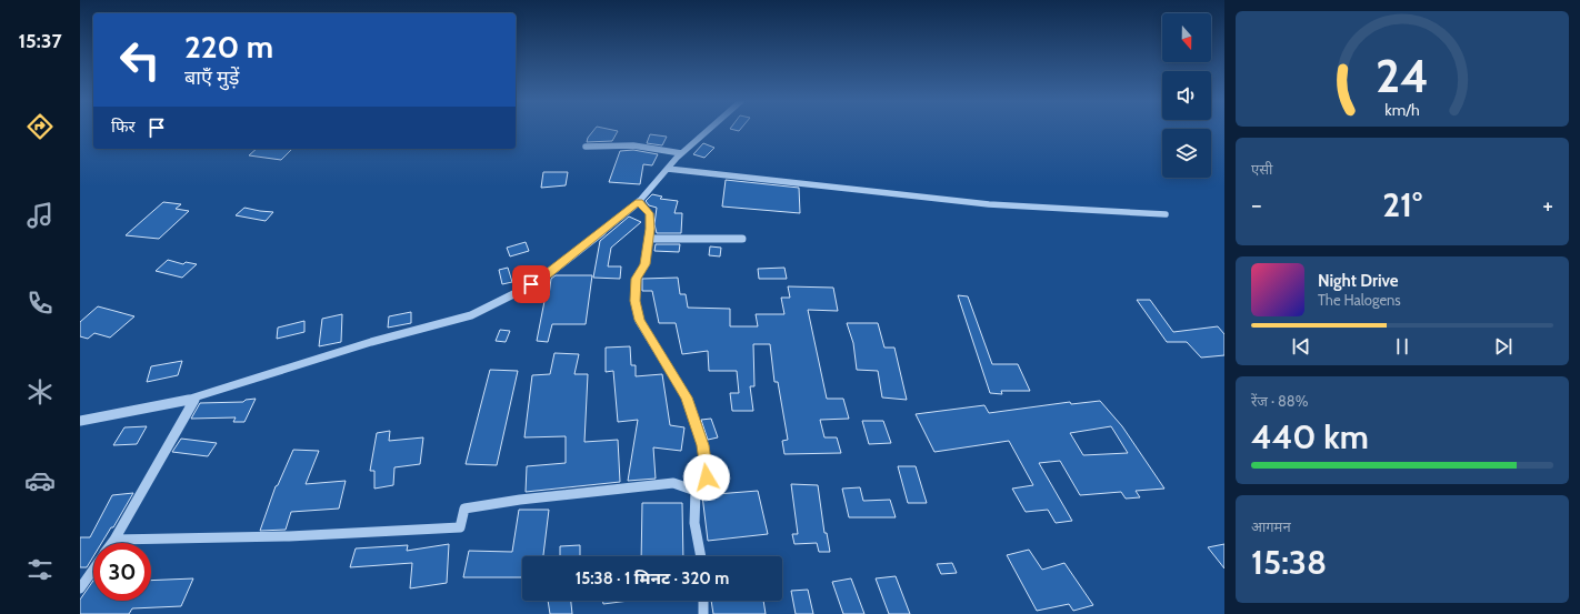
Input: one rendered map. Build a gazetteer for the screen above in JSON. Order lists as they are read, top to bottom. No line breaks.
{"north":"bottom","page":{"tabs":"15:37","turn":["220 m","बाएँ मुड़ें"],"then":"फिर","tile":["एसी",["रेंज · 88%","440 km"],["आगमन","15:38"]],"heat":["−","21°","+"],"song":["Night Drive","The Halogens"],"limit":"30","trip":"15:38 · 1 मिनट · 320 m","gauge":["24","km/h"]}}
